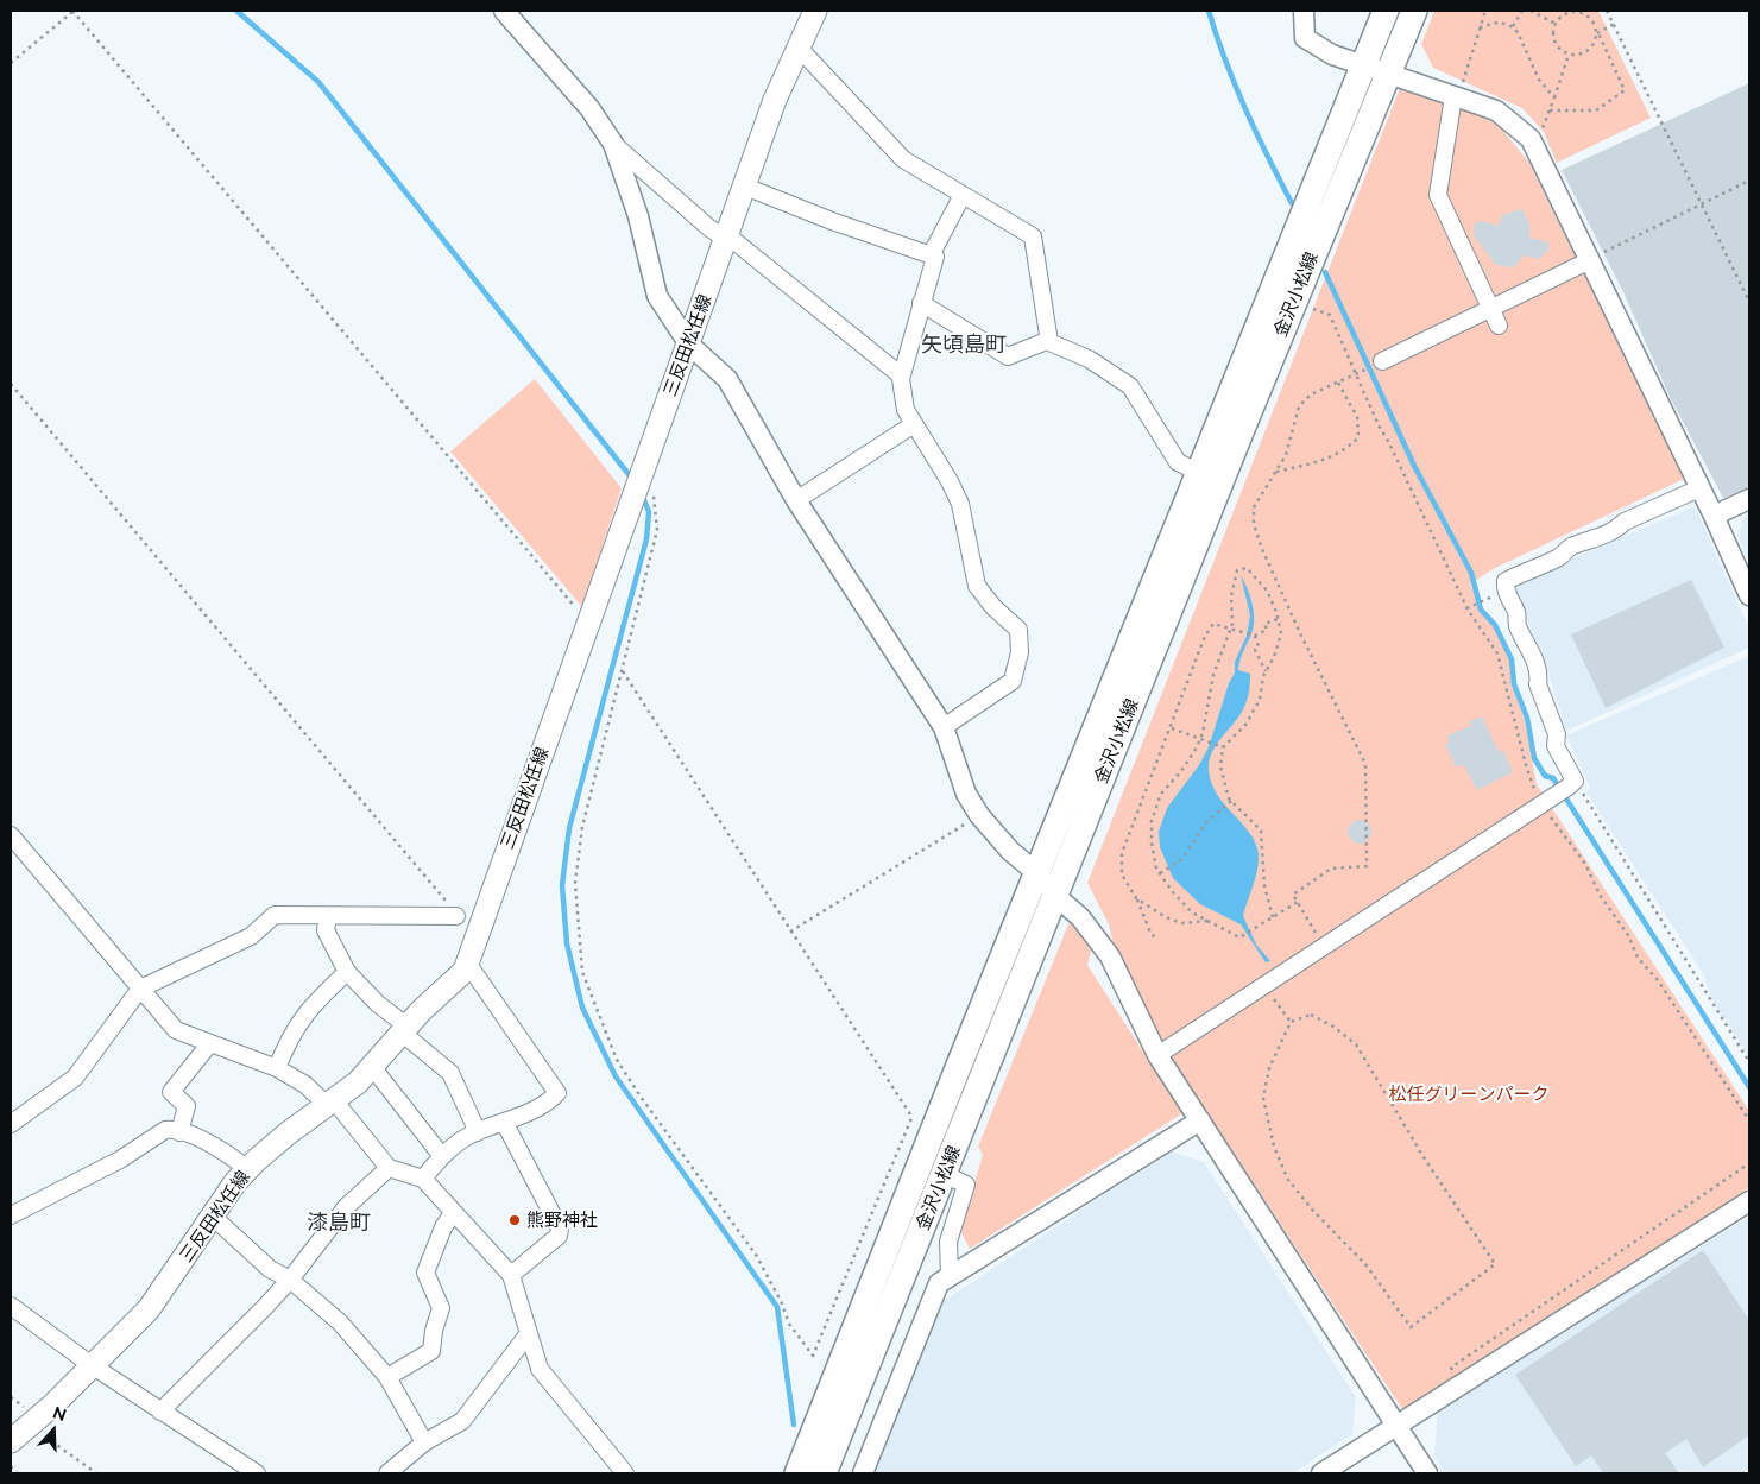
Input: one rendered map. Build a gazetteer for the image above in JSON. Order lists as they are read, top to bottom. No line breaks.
{"streets":{"main road":["金沢小松線","三反田松任線"]},"districts":["矢頃島町","漆島町"],"parks":["松任グリーンパーク"],"places":["熊野神社"],"north":"top"}
